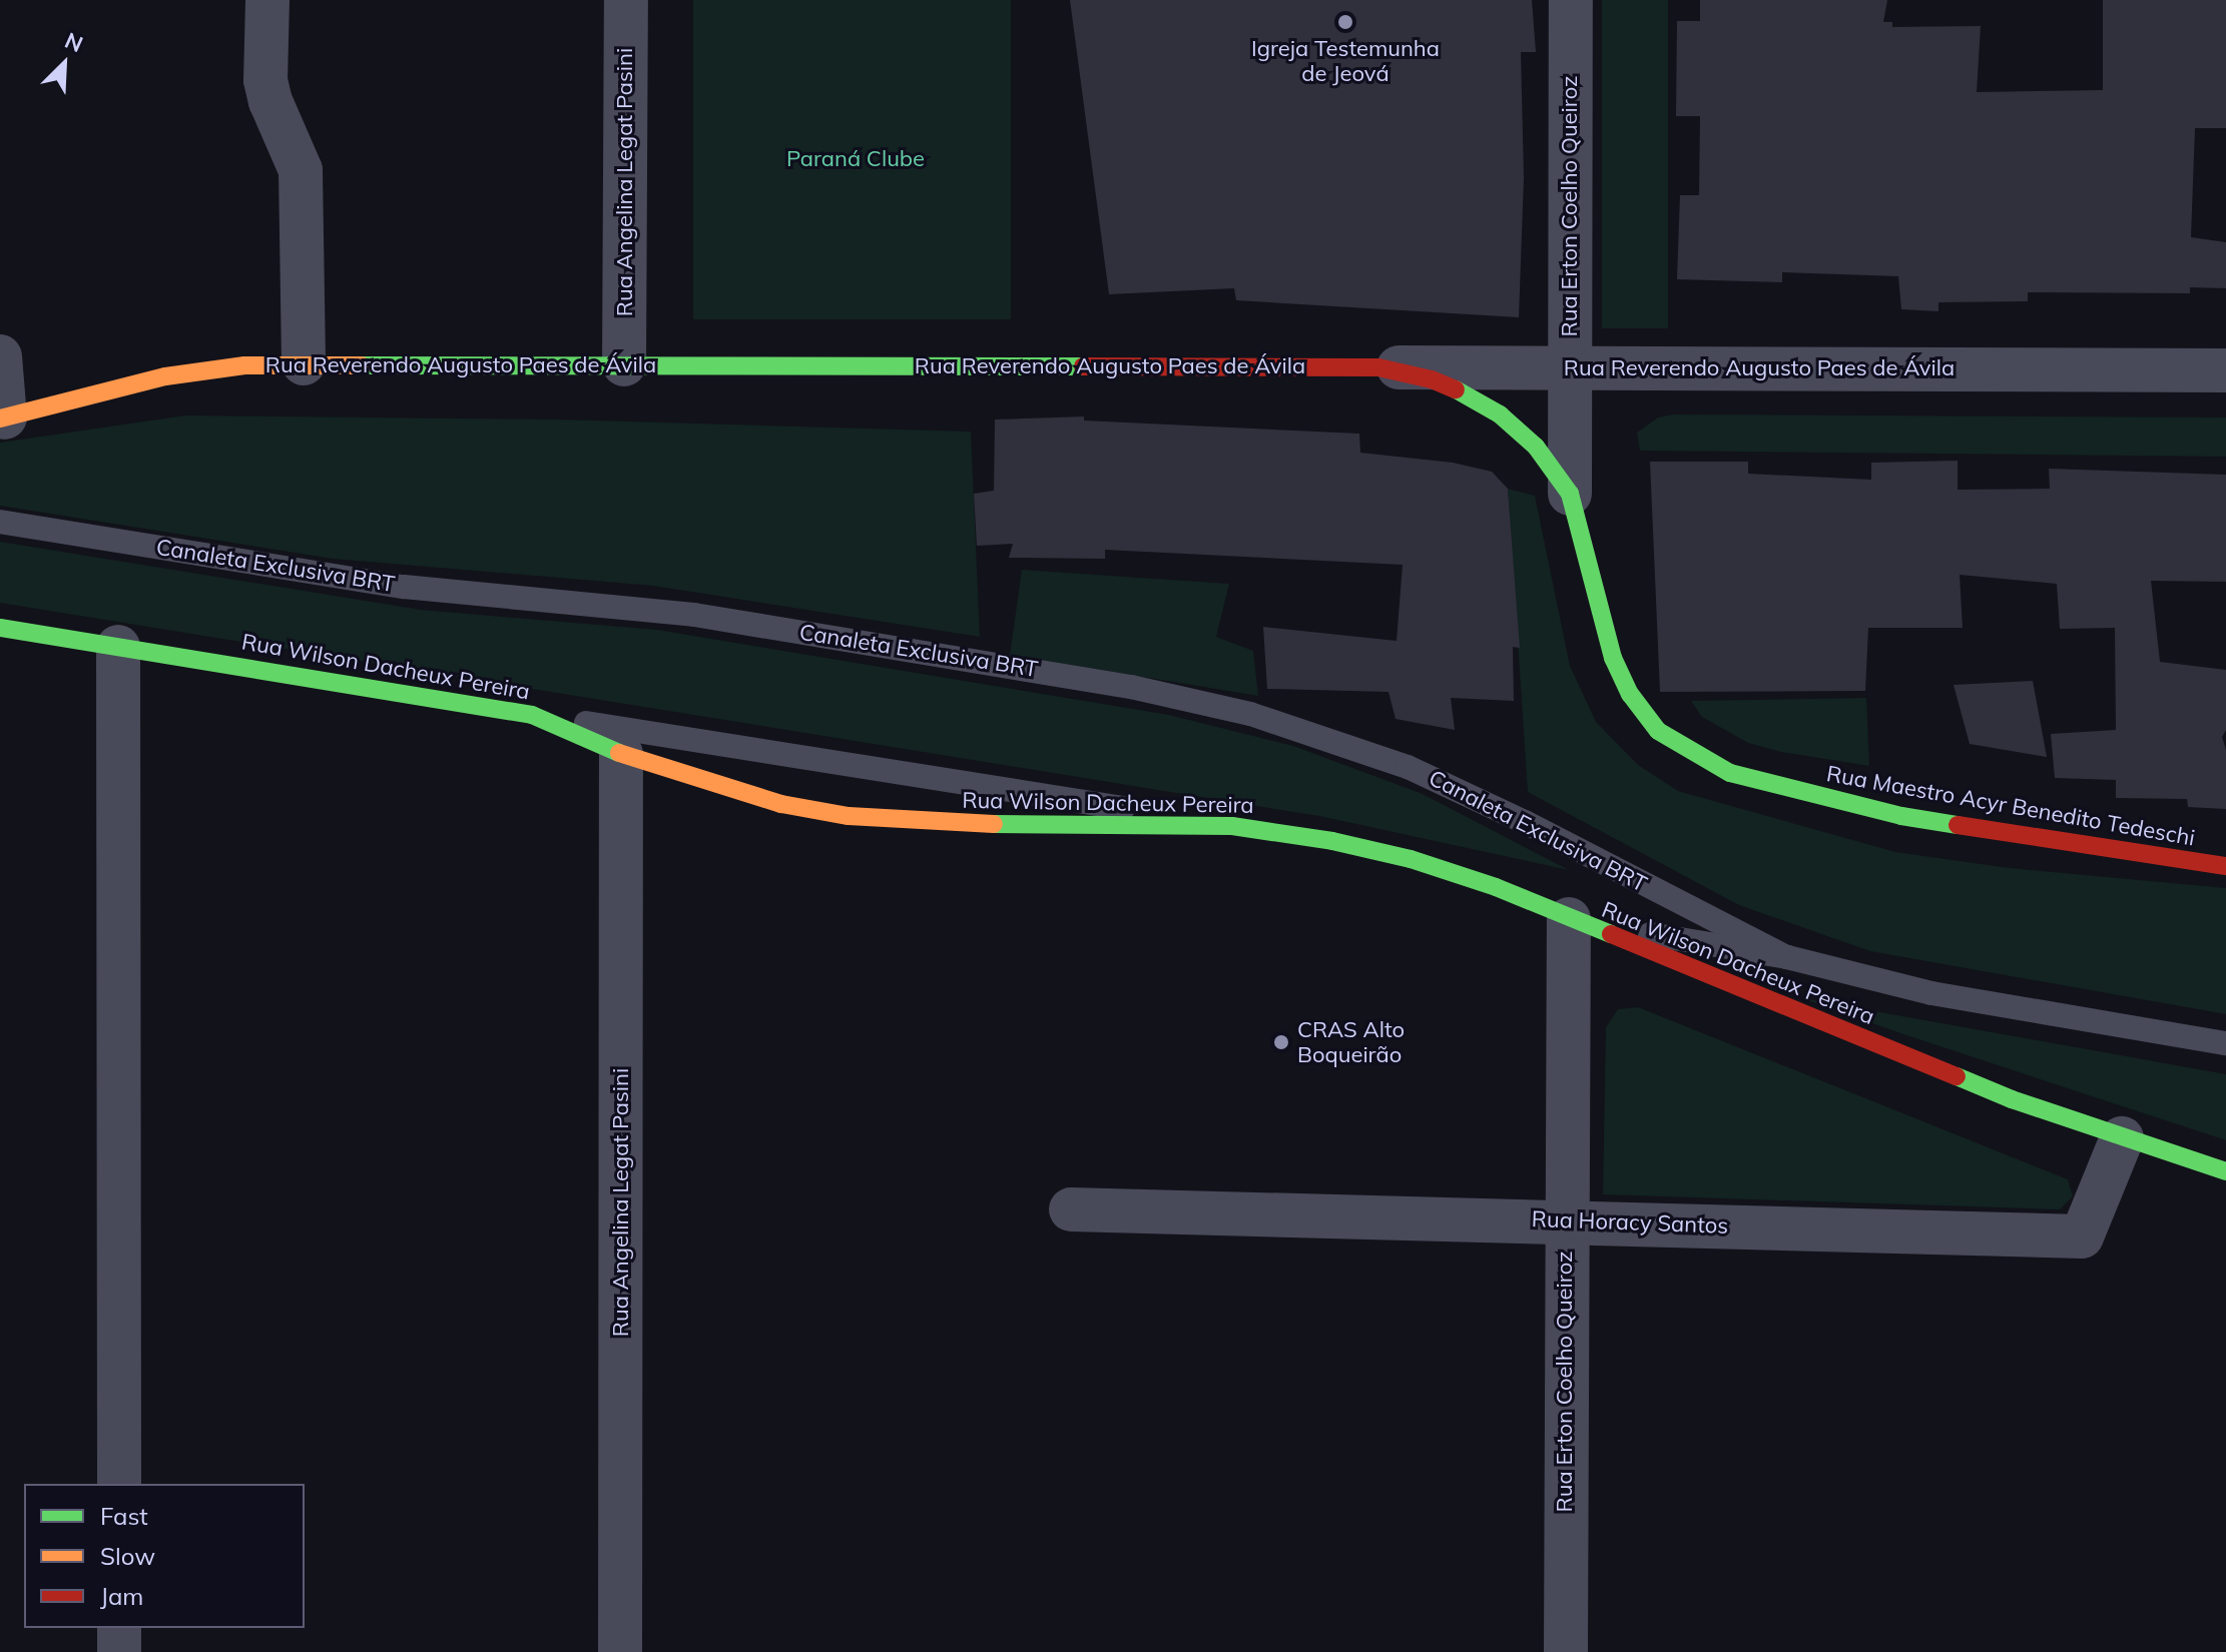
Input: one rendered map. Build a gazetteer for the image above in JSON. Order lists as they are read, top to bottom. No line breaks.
{"streets":{"main road":["Rua Erton Coelho Queiroz","Rua Reverendo Augusto Paes de Ávila","Rua Wilson Dacheux Pereira","Rua Maestro Acyr Benedito Tedeschi"],"street":["Rua Angelina Legat Pasini","Rua Horacy Santos"],"lane":["Canaleta Exclusiva BRT"]},"crossings":[["Rua Angelina Legat Pasini","Rua Reverendo Augusto Paes de Ávila"],["Rua Angelina Legat Pasini","Rua Wilson Dacheux Pereira"],["Rua Erton Coelho Queiroz","Rua Reverendo Augusto Paes de Ávila"],["Rua Erton Coelho Queiroz","Canaleta Exclusiva BRT"],["Rua Erton Coelho Queiroz","Rua Wilson Dacheux Pereira"],["Rua Erton Coelho Queiroz","Rua Maestro Acyr Benedito Tedeschi"],["Rua Erton Coelho Queiroz","Rua Horacy Santos"],["Canaleta Exclusiva BRT","Rua Wilson Dacheux Pereira"],["Rua Wilson Dacheux Pereira","Rua Horacy Santos"]],"parks":["Paraná Clube"],"places":["Igreja Testemunha de Jeová","CRAS Alto Boqueirão"],"legend":["Fast","Slow","Jam"],"north":"top right"}
